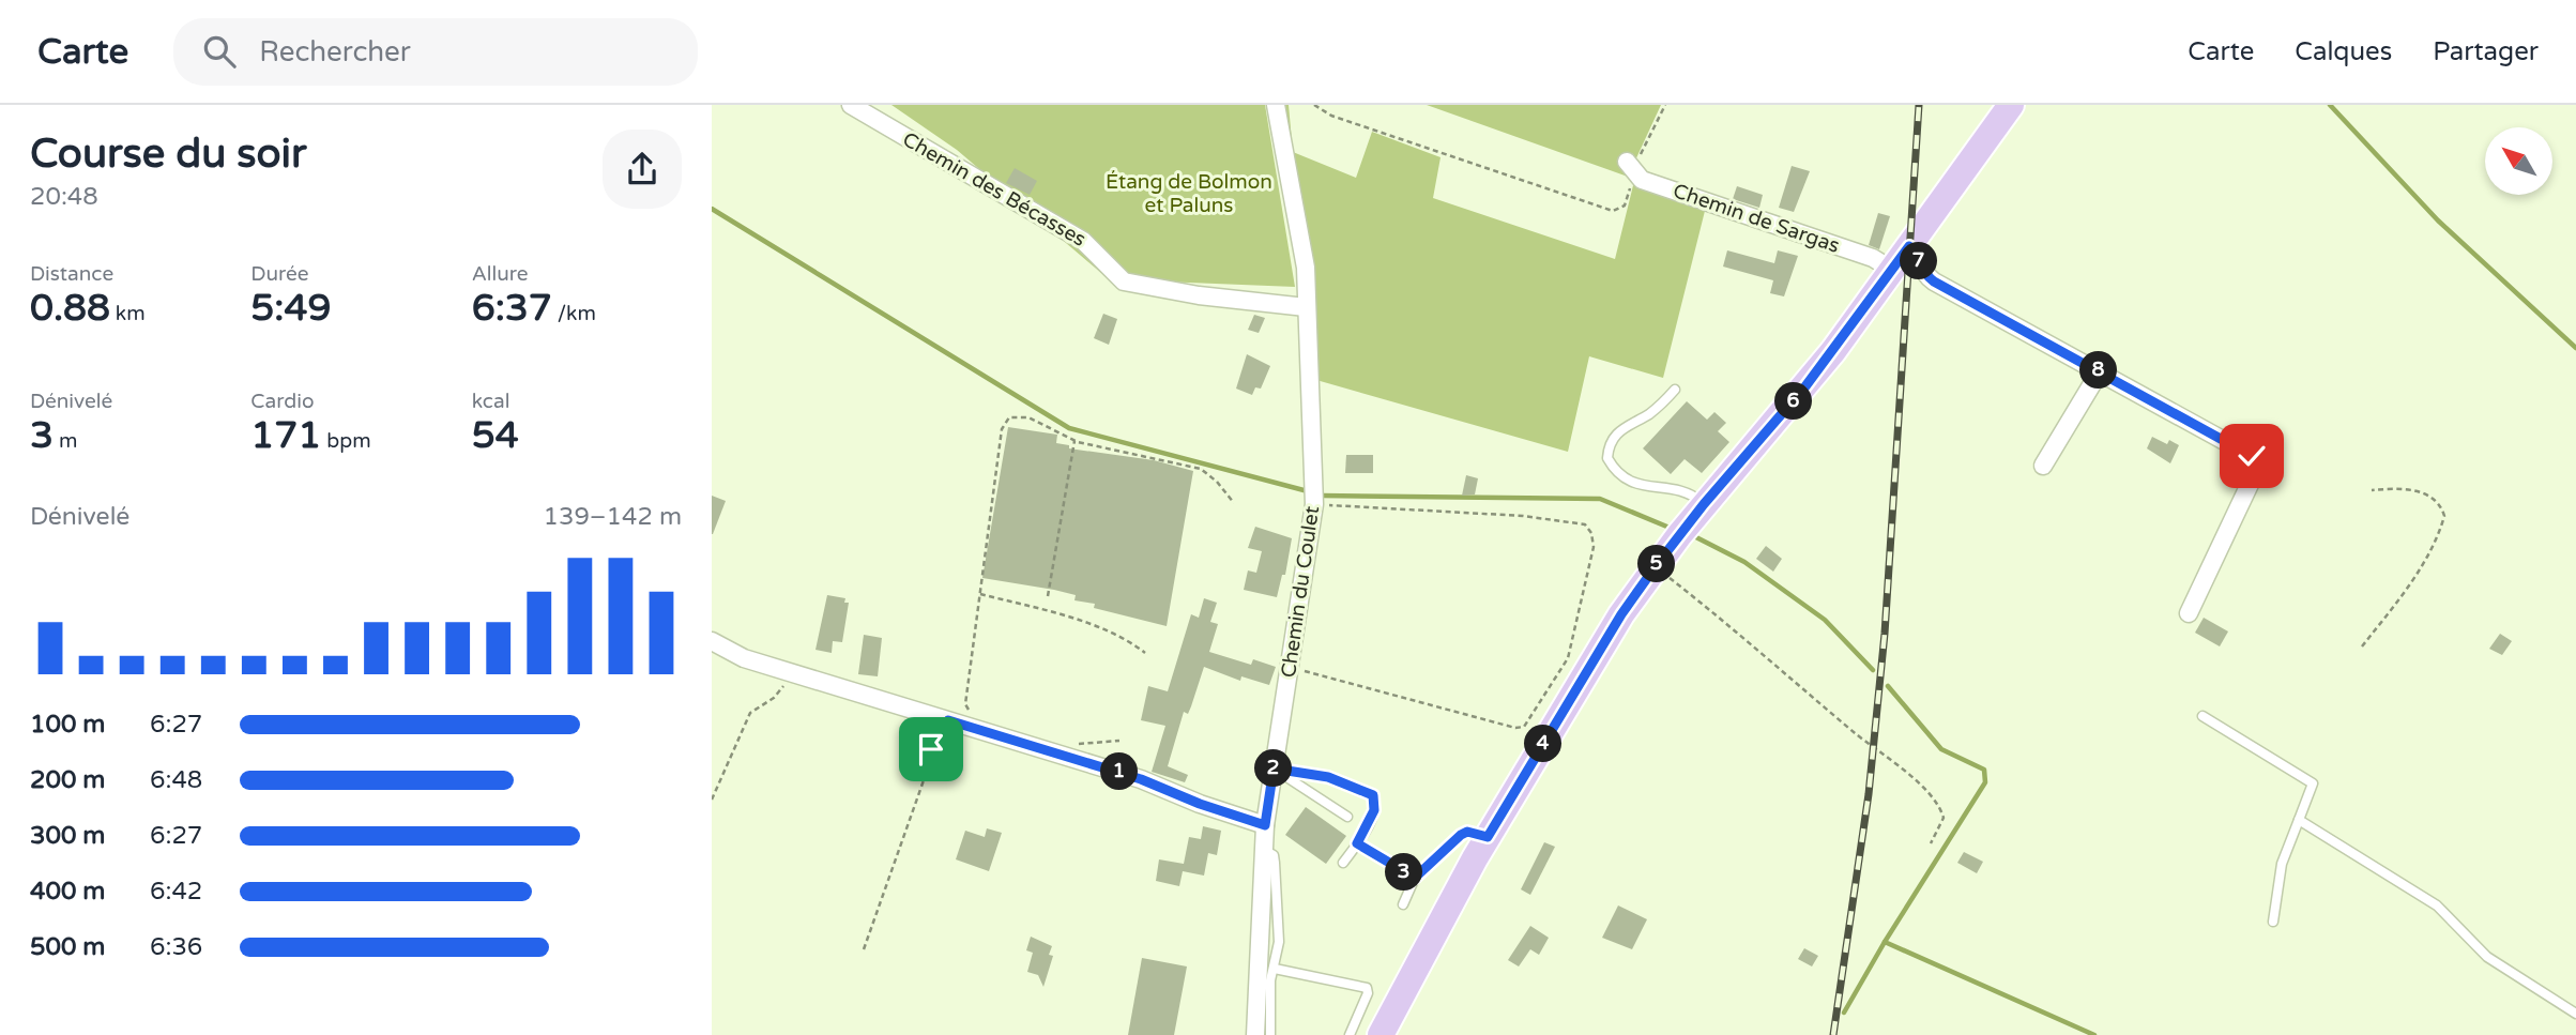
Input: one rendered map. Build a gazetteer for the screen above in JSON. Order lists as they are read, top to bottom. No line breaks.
{"streets":{"street":["Chemin des Bécasses","Chemin de Sargas","Chemin du Coulet"]},"crossings":[["Chemin des Bécasses","Chemin du Coulet"]],"parks":["Étang de Bolmon et Paluns"],"north":"top left","page":{"header":"Carte","search":"Rechercher","nav":["Carte","Calques","Partager"],"heading":["Course du soir","20:48"],"stats":[["Distance","0.88 km"],["Durée","5:49"],["Allure","6:37 /km"],["Dénivelé","3 m"],["Cardio","171 bpm"],["kcal","54"]],"pins":["7","8","6","5","4","2","1","3"],"chart":["Dénivelé","139–142 m"],"list":[{"name":"100 m","note":"6:27"},{"name":"200 m","note":"6:48"},{"name":"300 m","note":"6:27"},{"name":"400 m","note":"6:42"},{"name":"500 m","note":"6:36"}]}}
